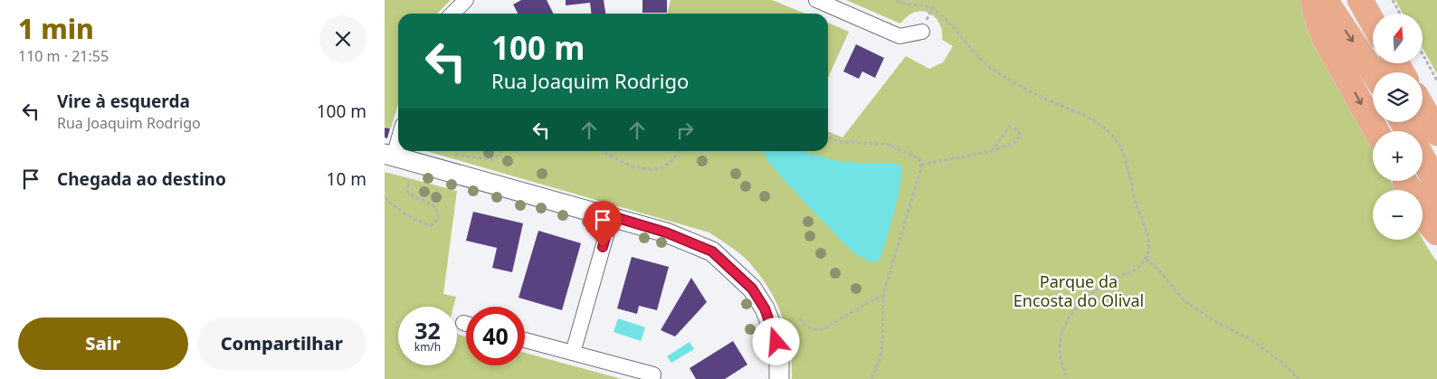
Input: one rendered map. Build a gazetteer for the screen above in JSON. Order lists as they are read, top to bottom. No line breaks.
{"parks":["Parque da Encosta do Olival"],"north":"top","page":{"heading":["1 min","110 m · 21:55"],"map_buttons":["+","−"],"turn":["100 m","Rua Joaquim Rodrigo"],"list":[{"name":"Vire à esquerda","note":"Rua Joaquim Rodrigo","value":"100 m"},{"name":"Chegada ao destino","value":"10 m"}],"speed":"32 km/h","limit":"40","buttons":["Sair","Compartilhar"]}}
